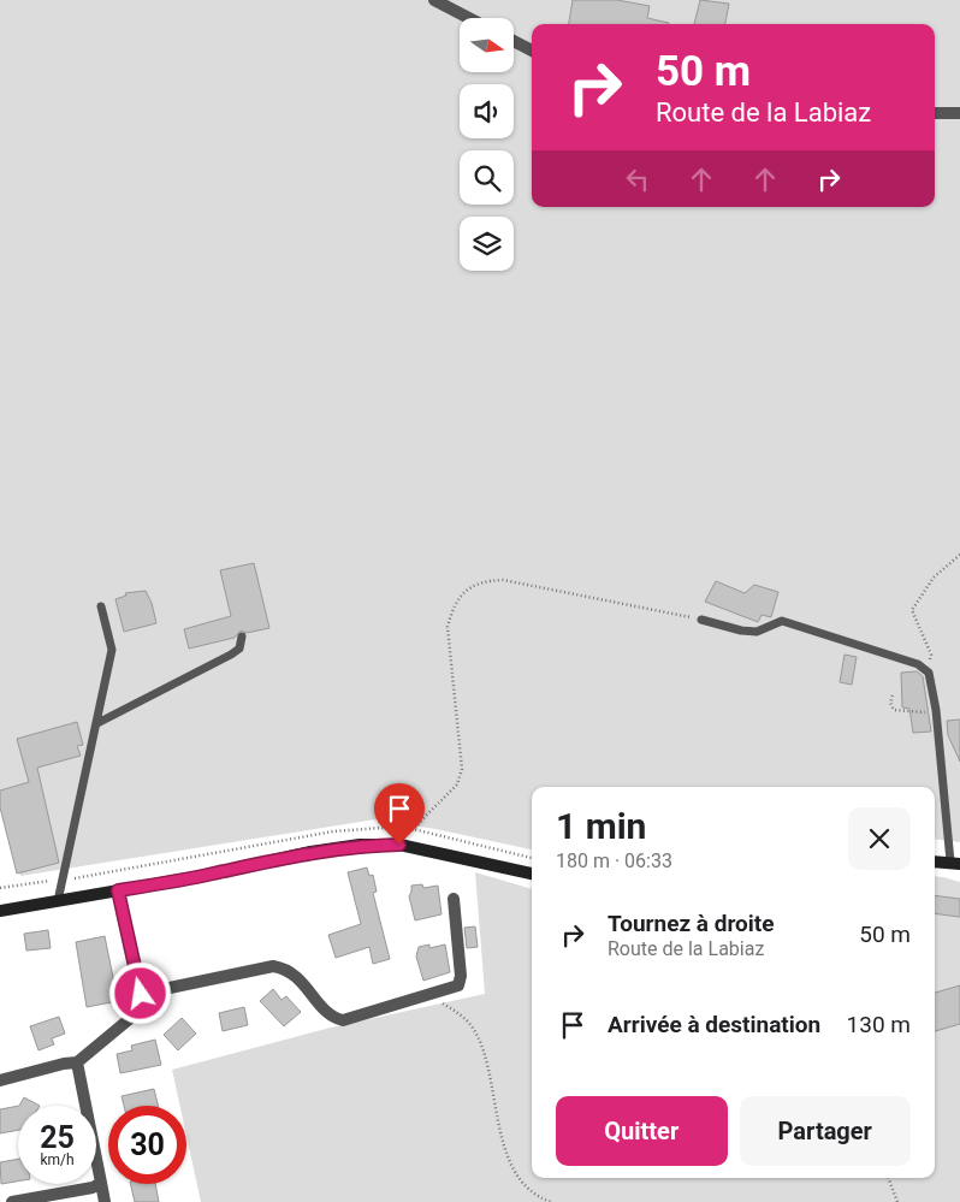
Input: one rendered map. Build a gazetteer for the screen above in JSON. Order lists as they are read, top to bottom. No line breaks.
{"north":"right","page":{"turn":["50 m","Route de la Labiaz"],"heading":["1 min","180 m · 06:33"],"list":[{"name":"Tournez à droite","note":"Route de la Labiaz","value":"50 m"},{"name":"Arrivée à destination","value":"130 m"}],"buttons":["Quitter","Partager"],"speed":"25 km/h","limit":"30"}}
